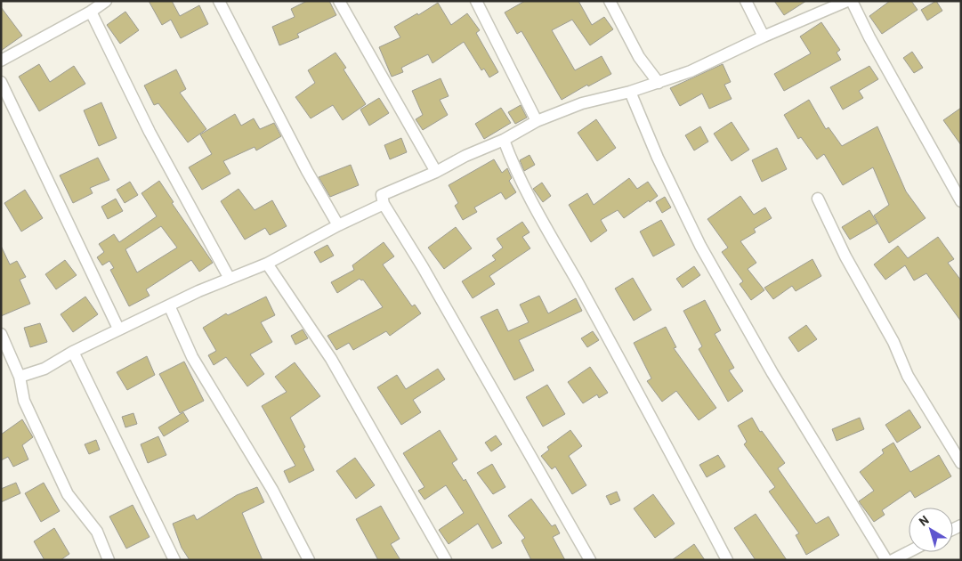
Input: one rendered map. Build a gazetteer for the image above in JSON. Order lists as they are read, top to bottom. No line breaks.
{"north":"top left"}
